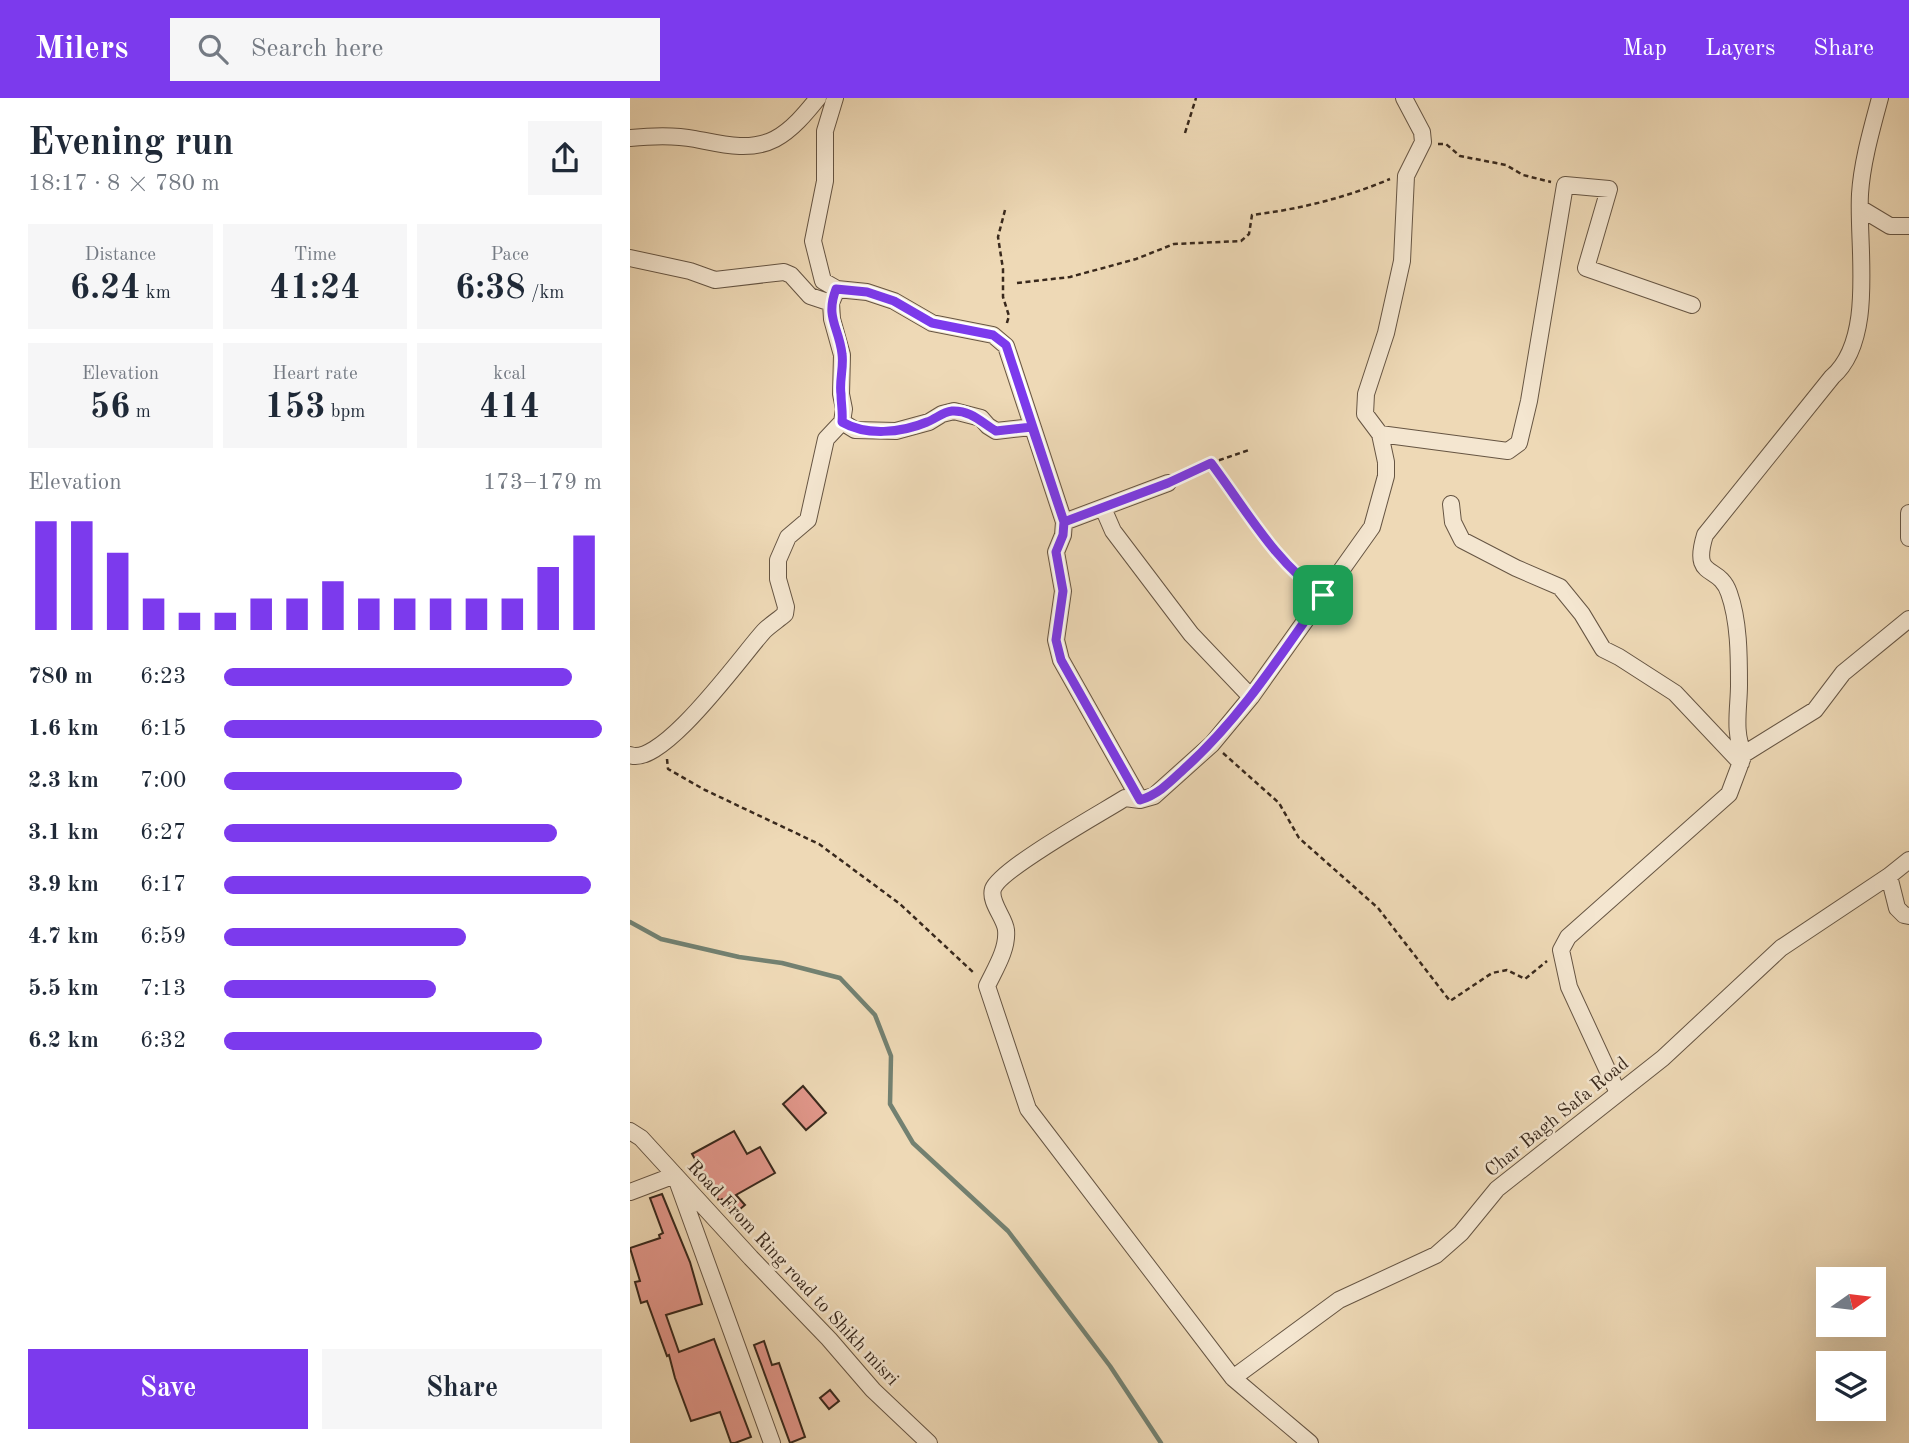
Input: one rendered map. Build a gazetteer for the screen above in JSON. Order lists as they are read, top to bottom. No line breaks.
{"streets":{"street":["Char Bagh Safa Road","Road From Ring road to Shikh misri"]},"north":"right","page":{"header":"Milers","search":"Search here","nav":["Map","Layers","Share"],"heading":["Evening run","18:17 · 8 × 780 m"],"stats":[["Distance","6.24 km"],["Time","41:24"],["Pace","6:38 /km"],["Elevation","56 m"],["Heart rate","153 bpm"],["kcal","414"]],"chart":["Elevation","173–179 m"],"list":[{"name":"780 m","note":"6:23"},{"name":"1.6 km","note":"6:15"},{"name":"2.3 km","note":"7:00"},{"name":"3.1 km","note":"6:27"},{"name":"3.9 km","note":"6:17"},{"name":"4.7 km","note":"6:59"},{"name":"5.5 km","note":"7:13"},{"name":"6.2 km","note":"6:32"}],"buttons":["Save","Share"]}}
